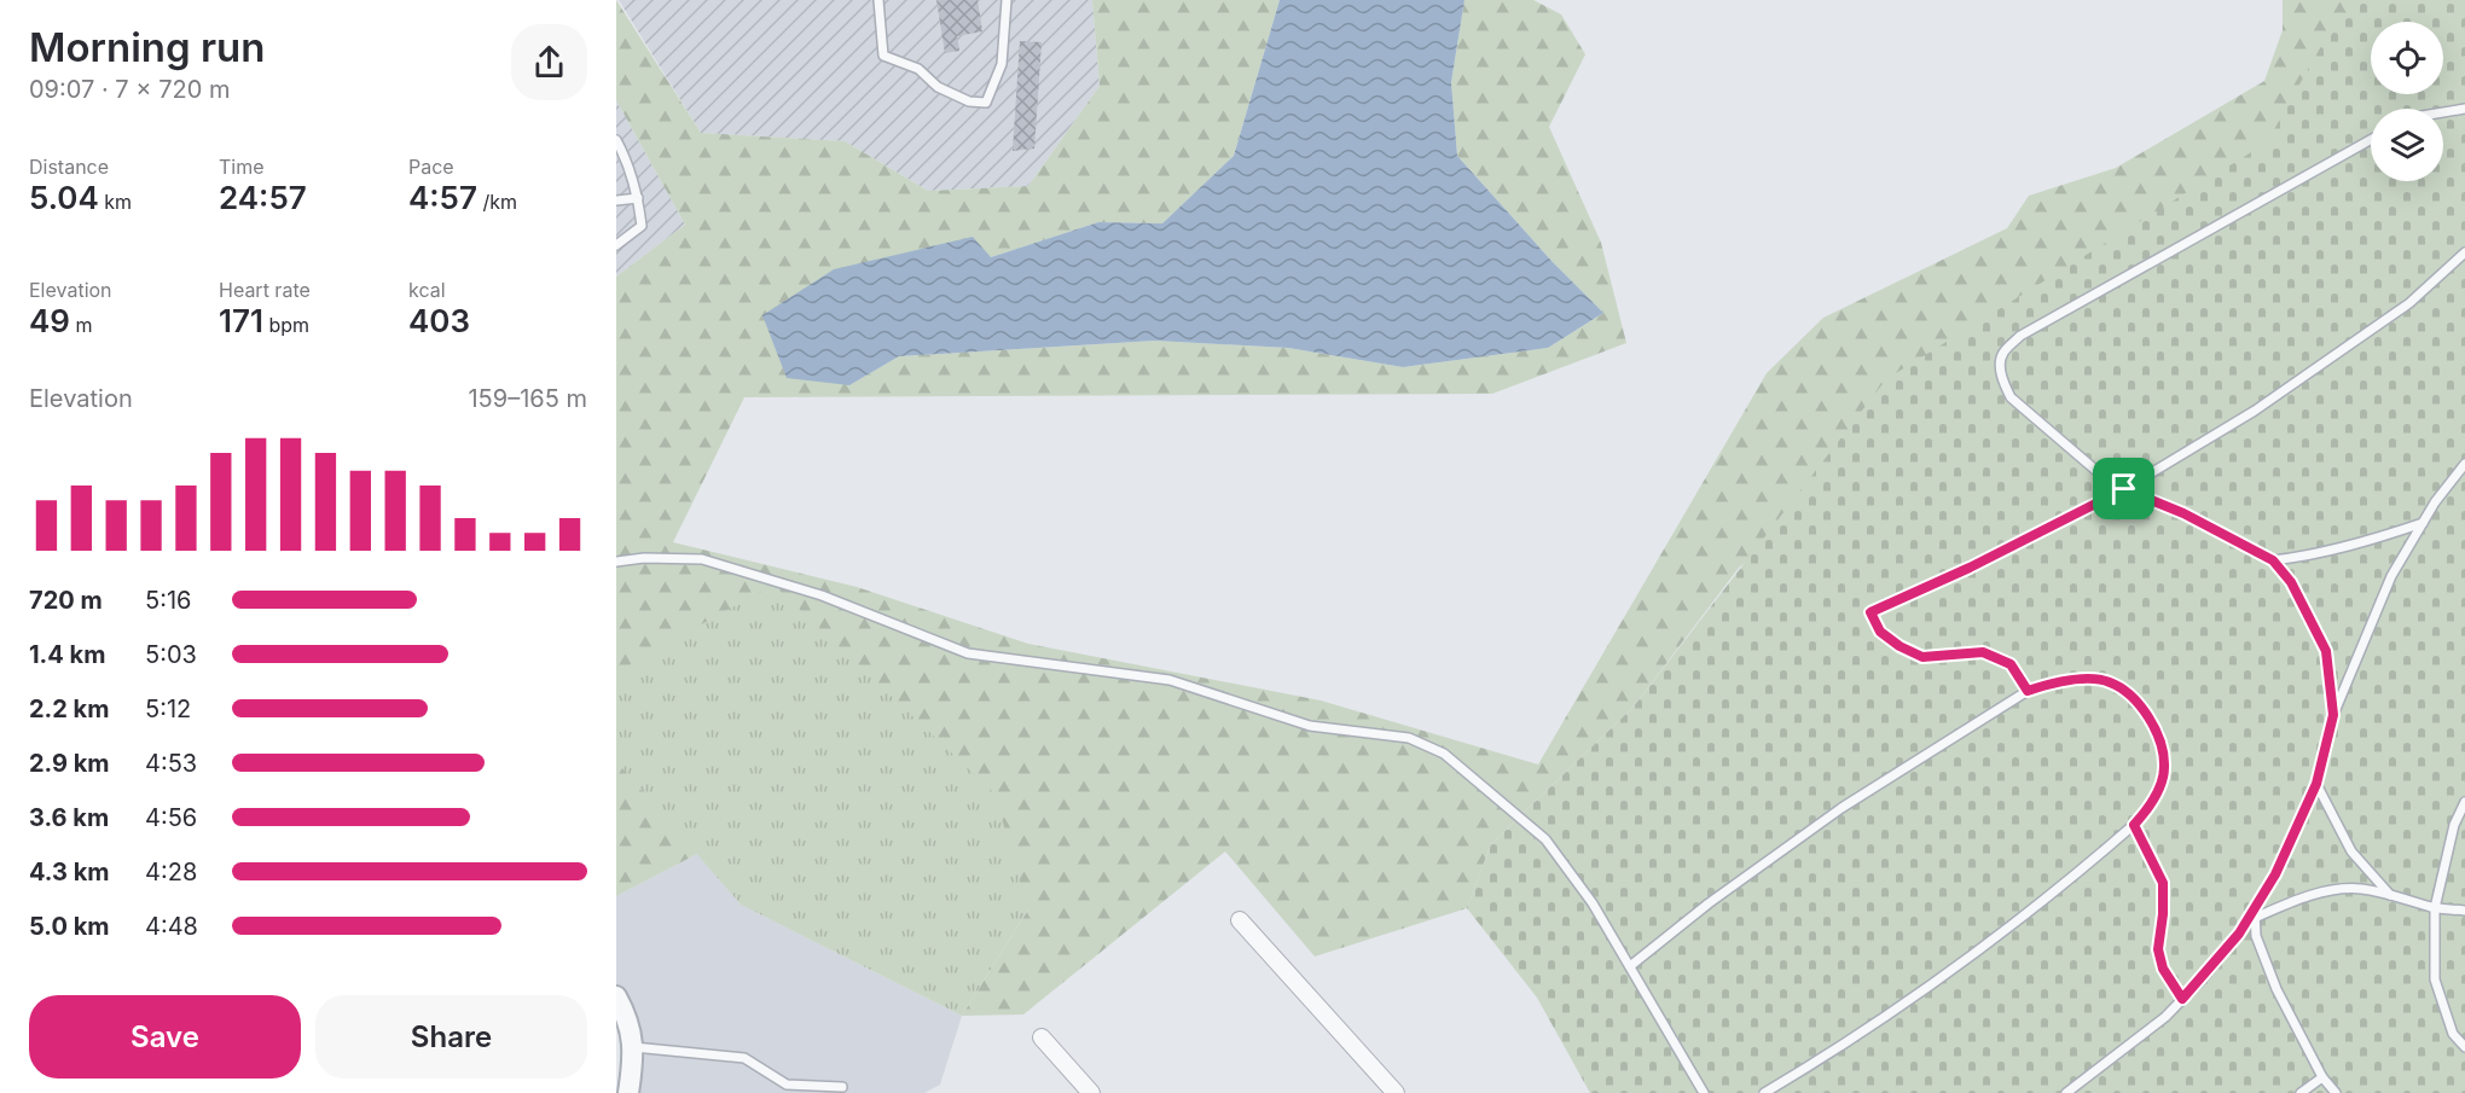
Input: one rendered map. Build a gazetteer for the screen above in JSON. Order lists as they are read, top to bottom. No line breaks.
{"page":{"heading":["Morning run","09:07 · 7 × 720 m"],"stats":[["Distance","5.04 km"],["Time","24:57"],["Pace","4:57 /km"],["Elevation","49 m"],["Heart rate","171 bpm"],["kcal","403"]],"chart":["Elevation","159–165 m"],"list":[{"name":"720 m","note":"5:16"},{"name":"1.4 km","note":"5:03"},{"name":"2.2 km","note":"5:12"},{"name":"2.9 km","note":"4:53"},{"name":"3.6 km","note":"4:56"},{"name":"4.3 km","note":"4:28"},{"name":"5.0 km","note":"4:48"}],"buttons":["Save","Share"]}}
